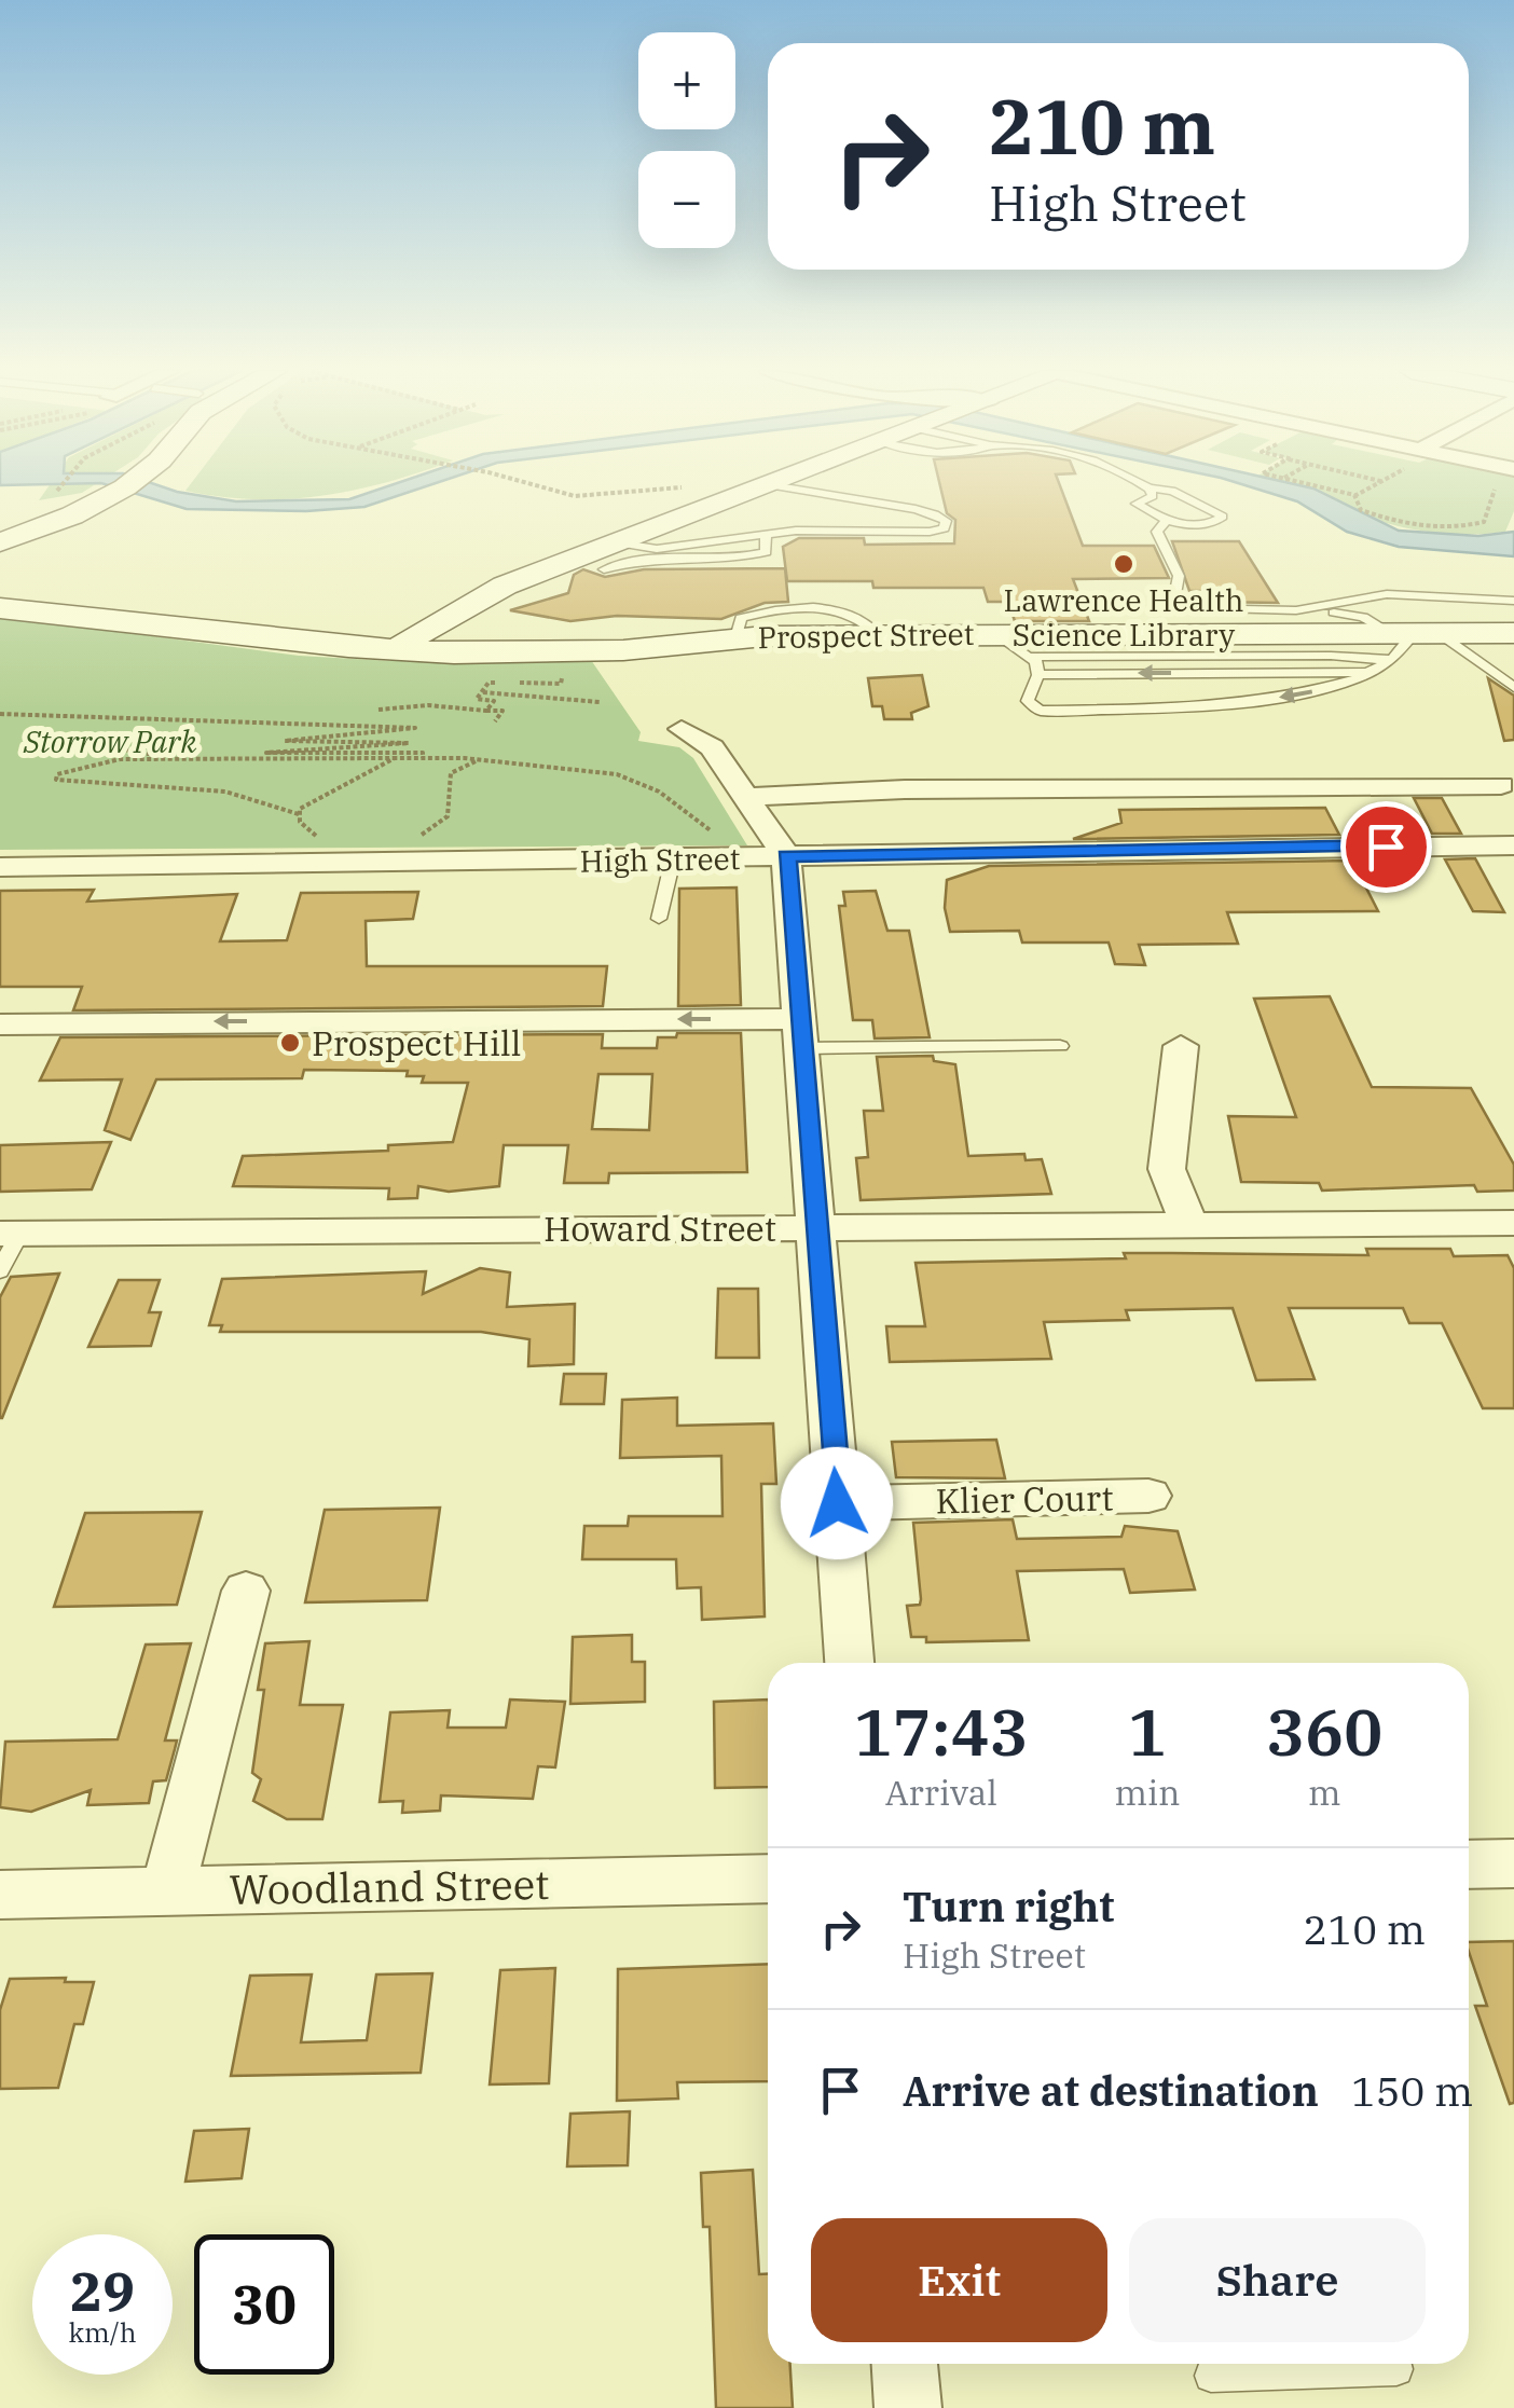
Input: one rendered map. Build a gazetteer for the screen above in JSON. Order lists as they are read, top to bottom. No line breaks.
{"streets":{"main road":["Prospect Street"],"street":["High Street","Howard Street","Klier Court","Woodland Street"]},"parks":["Storrow Park"],"places":["Lawrence Health Science Library","Prospect Hill"],"page":{"map_buttons":["+","−"],"turn":["210 m","High Street"],"eta":["17:43","Arrival","1","min","360","m"],"list":[{"name":"Turn right","note":"High Street","value":"210 m"},{"name":"Arrive at destination","value":"150 m"}],"buttons":["Exit","Share"],"speed":"29 km/h","limit":"30"}}
